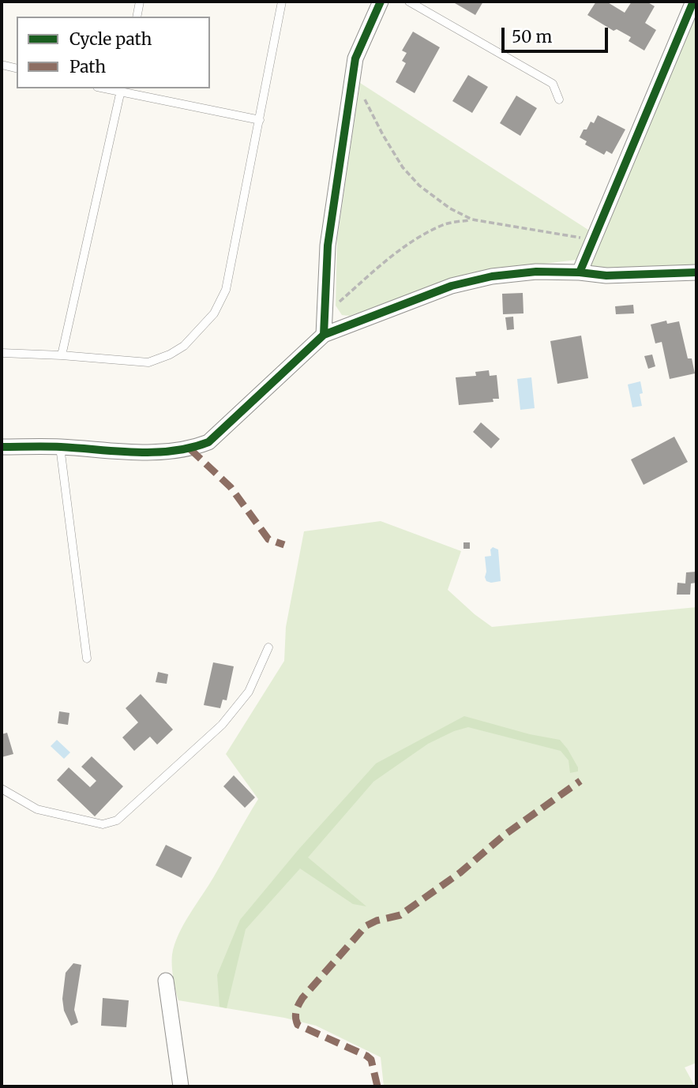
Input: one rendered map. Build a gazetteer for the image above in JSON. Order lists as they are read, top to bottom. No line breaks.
{"legend":["Cycle path","Path"],"scale_bar":"50 m"}
